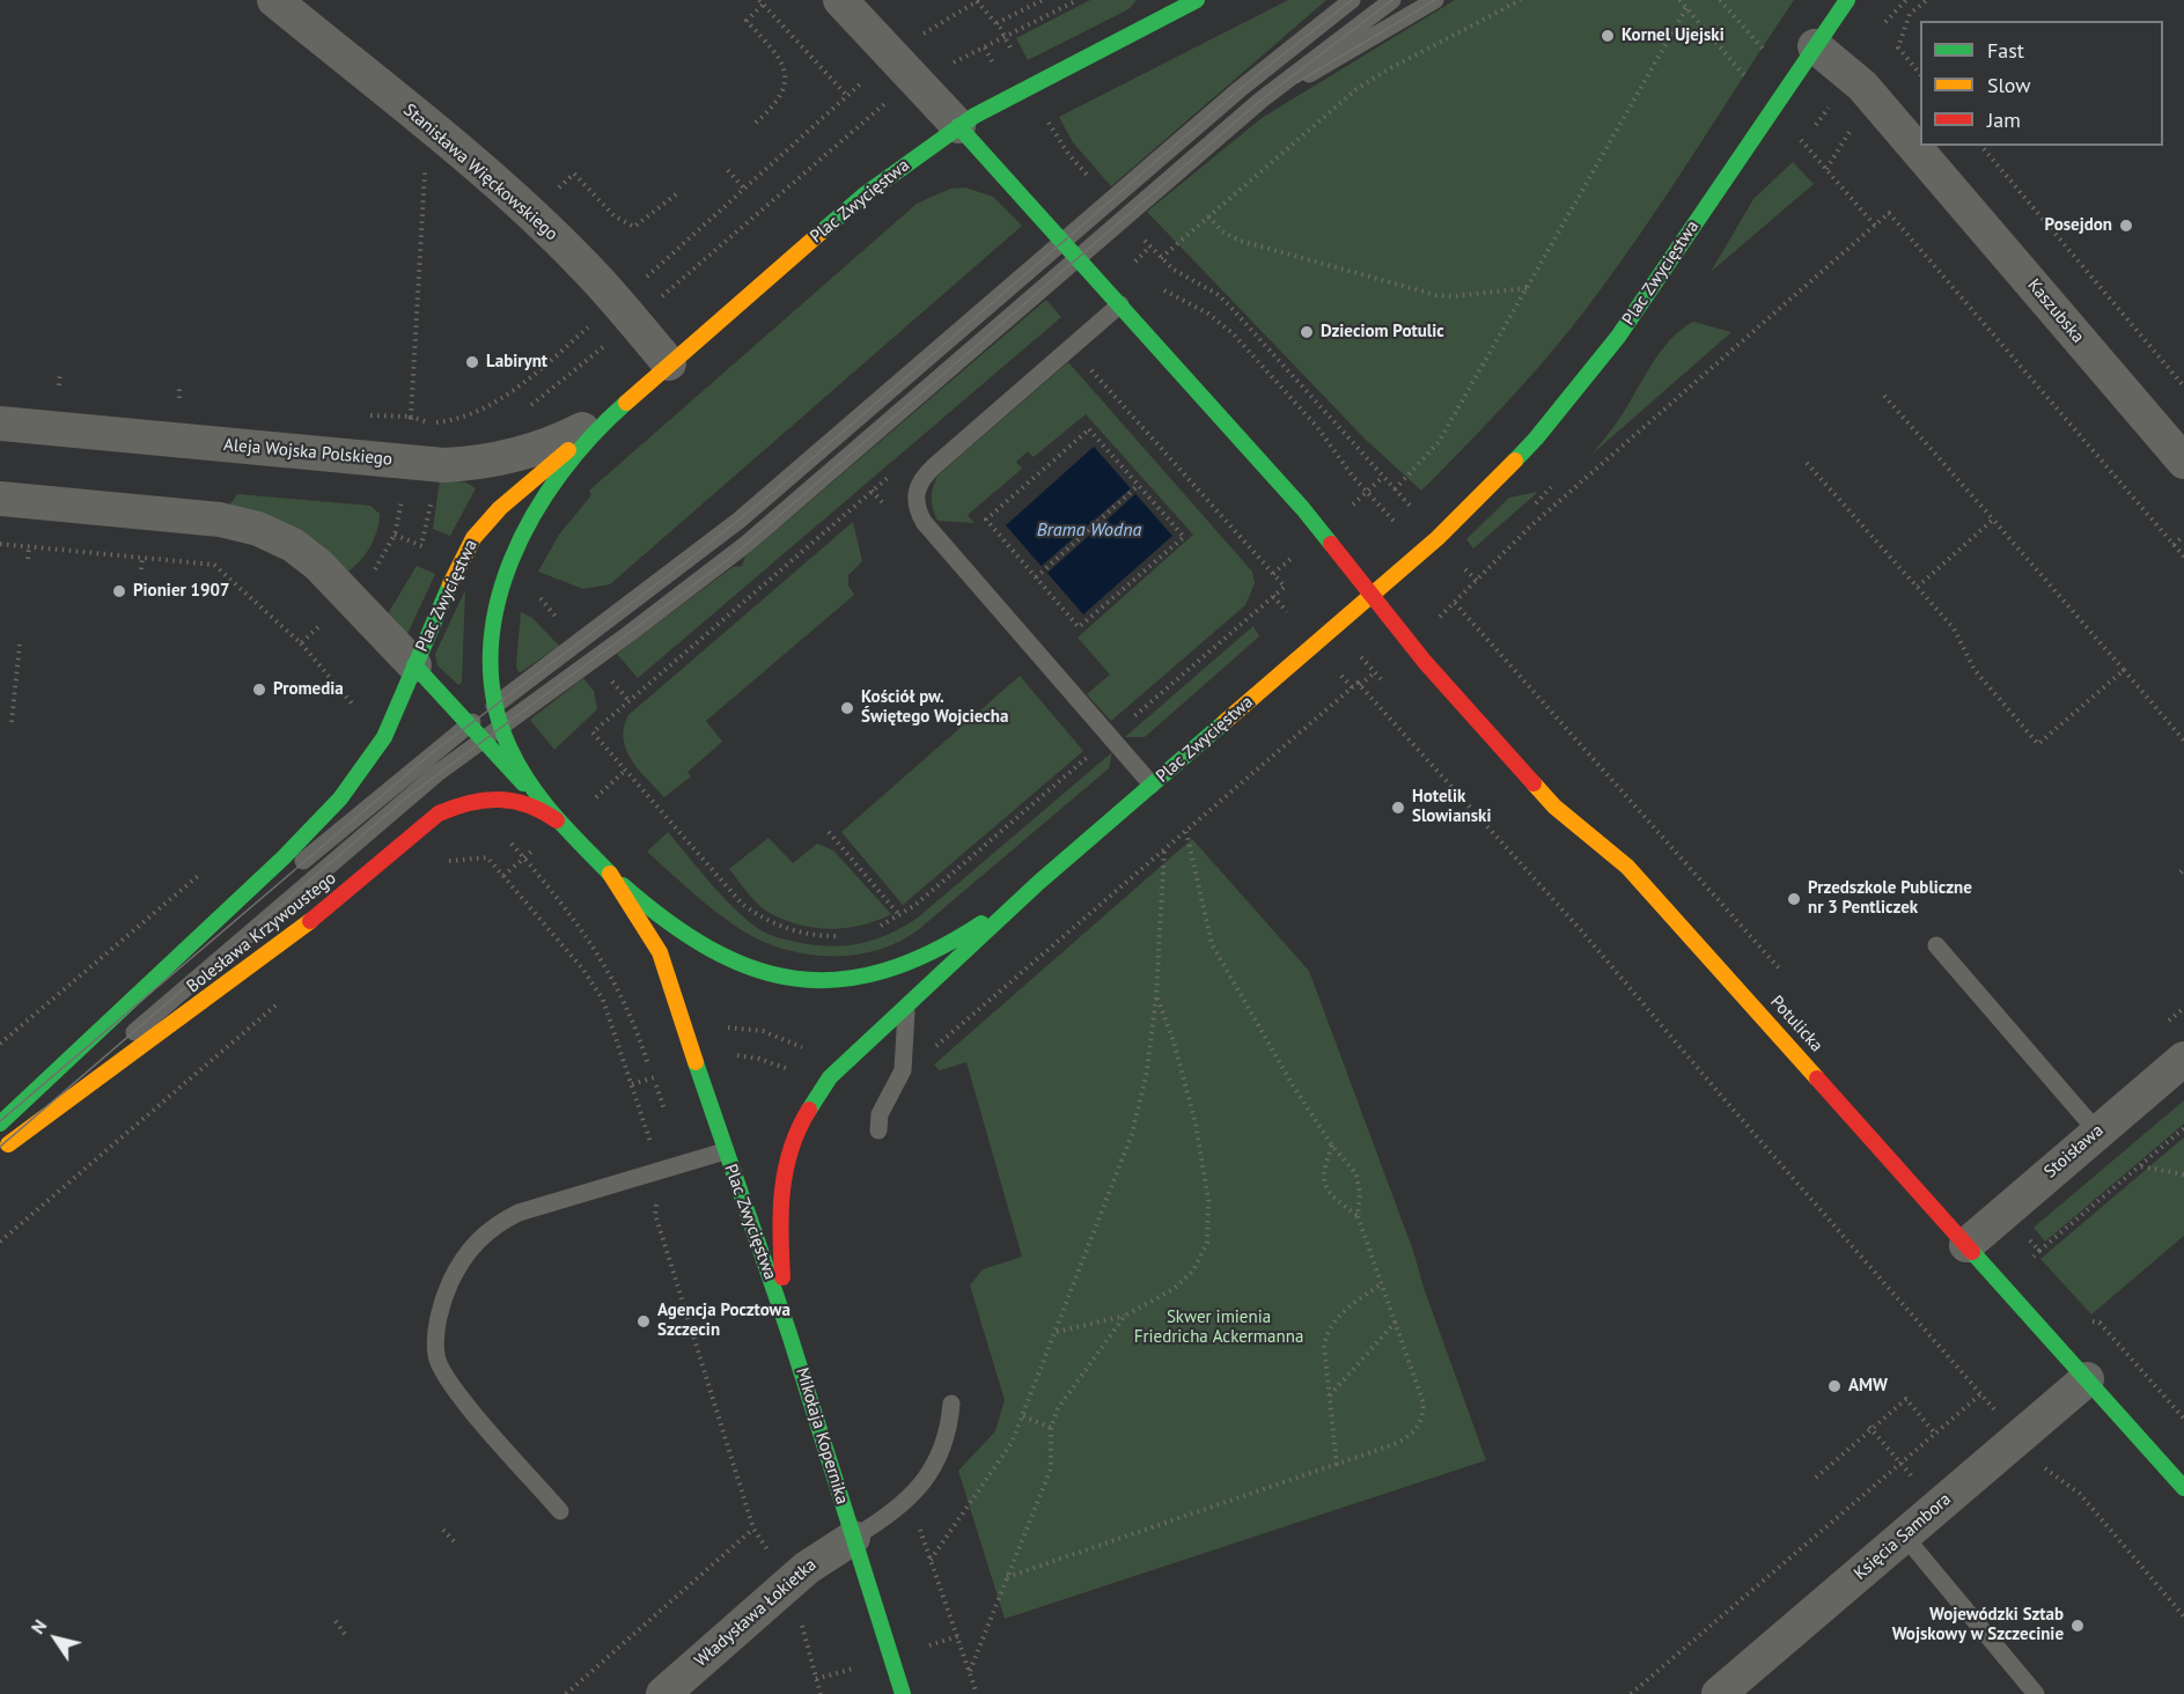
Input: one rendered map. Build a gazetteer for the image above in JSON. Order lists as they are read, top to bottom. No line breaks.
{"streets":{"street":["Stanisława Więckowskiego","Plac Zwycięstwa","Kaszubska","Aleja Wojska Polskiego","Bolesława Krzywoustego","Potulicka","Stoisława","Mikołaja Kopernika","Księcia Sambora","Władysława Łokietka"]},"crossings":[["Stanisława Więckowskiego","Plac Zwycięstwa"],["Plac Zwycięstwa","Kaszubska"],["Plac Zwycięstwa","Aleja Wojska Polskiego"],["Plac Zwycięstwa","Bolesława Krzywoustego"],["Plac Zwycięstwa","Potulicka"],["Plac Zwycięstwa","Mikołaja Kopernika"],["Potulicka","Stoisława"],["Potulicka","Księcia Sambora"],["Mikołaja Kopernika","Władysława Łokietka"]],"water":["Brama Wodna"],"parks":["Skwer imienia Friedricha Ackermanna"],"places":["Kornel Ujejski","Posejdon","Dzieciom Potulic","Labirynt","Pionier 1907","Promedia","Kościół pw. Świętego Wojciecha","Hotelik Slowianski","Przedszkole Publiczne nr 3 Pentliczek","Agencja Pocztowa Szczecin","AMW","Wojewódzki Sztab Wojskowy w Szczecinie"],"legend":["Fast","Slow","Jam"],"north":"top left"}
